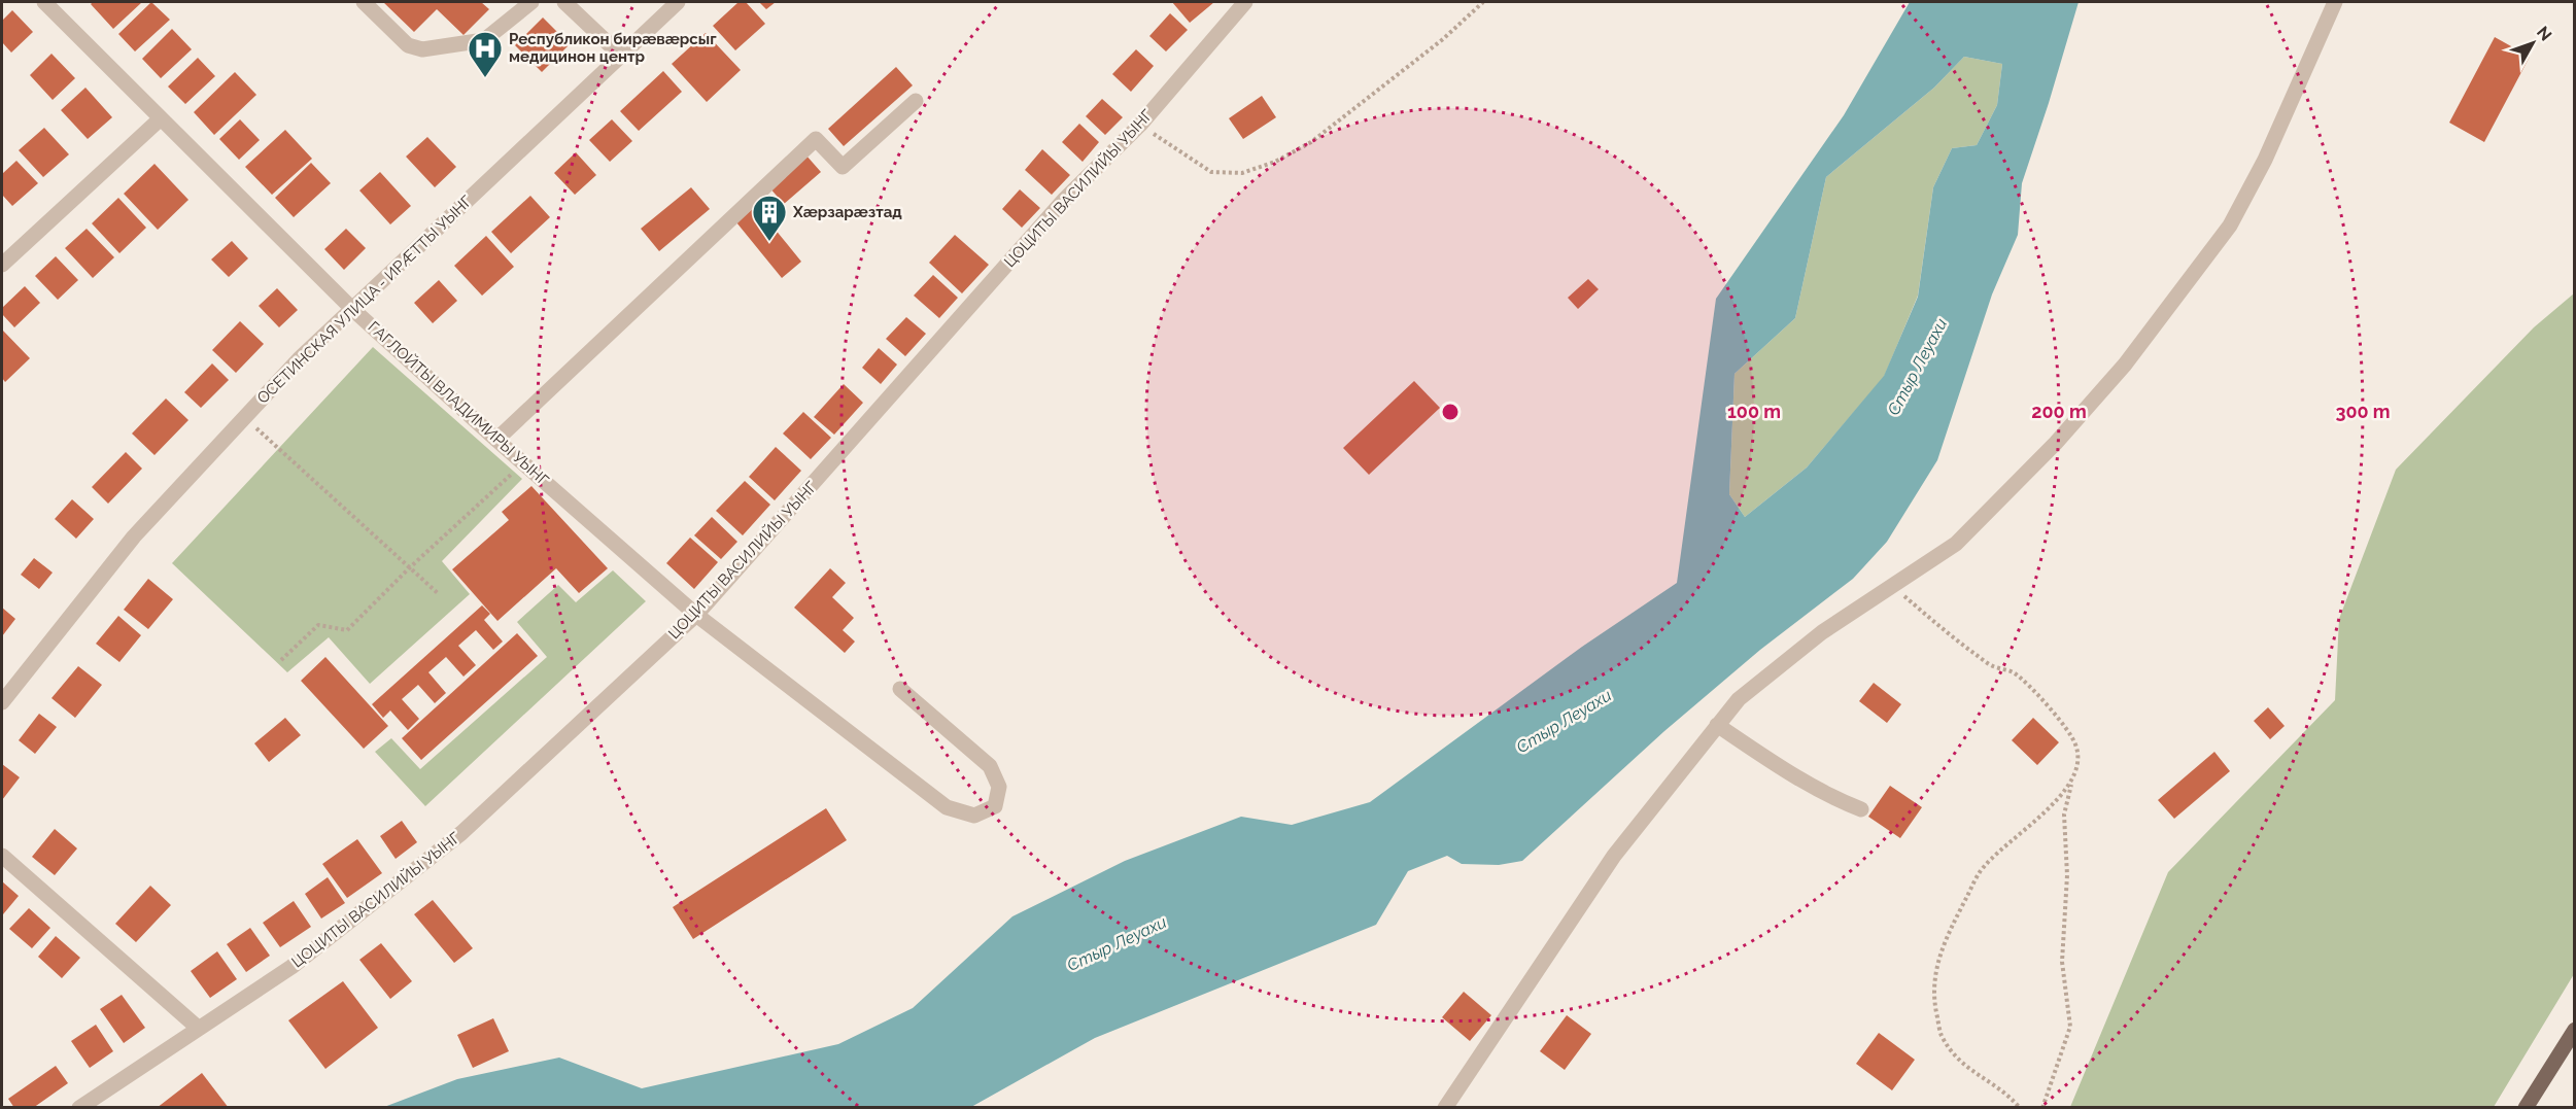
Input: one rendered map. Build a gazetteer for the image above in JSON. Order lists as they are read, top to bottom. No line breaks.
{"streets":{"street":["ЦОЦИТЫ ВАСИЛИЙЫ УЫНГ","ОСЕТИНСКАЯ УЛИЦА - ИРÆТТЫ УЫНГ","ГАГЛОЙТЫ ВЛАДИМИРЫ УЫНГ"]},"crossings":[["ЦОЦИТЫ ВАСИЛИЙЫ УЫНГ","ГАГЛОЙТЫ ВЛАДИМИРЫ УЫНГ"],["ОСЕТИНСКАЯ УЛИЦА - ИРÆТТЫ УЫНГ","ГАГЛОЙТЫ ВЛАДИМИРЫ УЫНГ"]],"water":["Стыр Леуахи"],"places":{"hospital":["Республикон бирæвæрсыг медицинон центр"],"building":["Хæрзарæзтад"]},"north":"top right","rings":["100 m","200 m","300 m"]}
